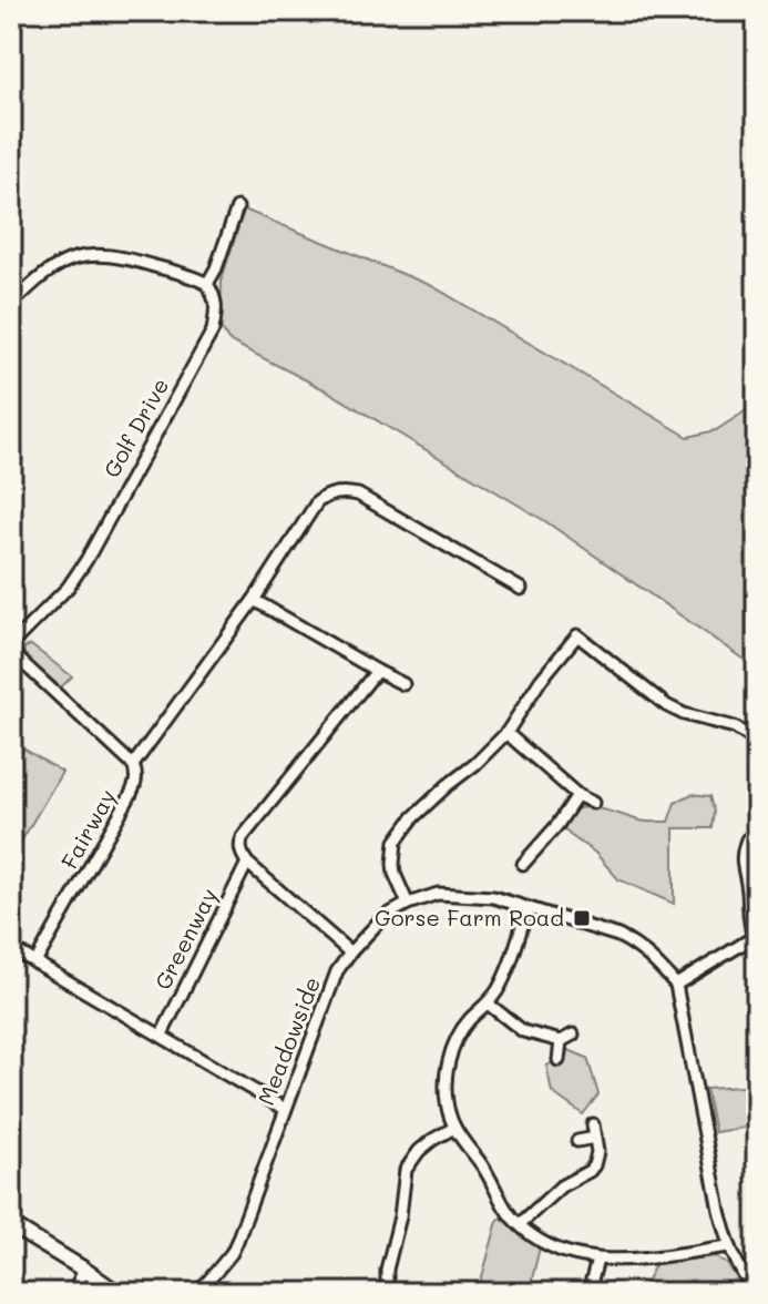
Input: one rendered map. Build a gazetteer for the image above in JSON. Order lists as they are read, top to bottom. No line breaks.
{"streets":{"street":["Golf Drive","Fairway","Greenway","Meadowside"]},"places":{"transit":["Gorse Farm Road"]}}
